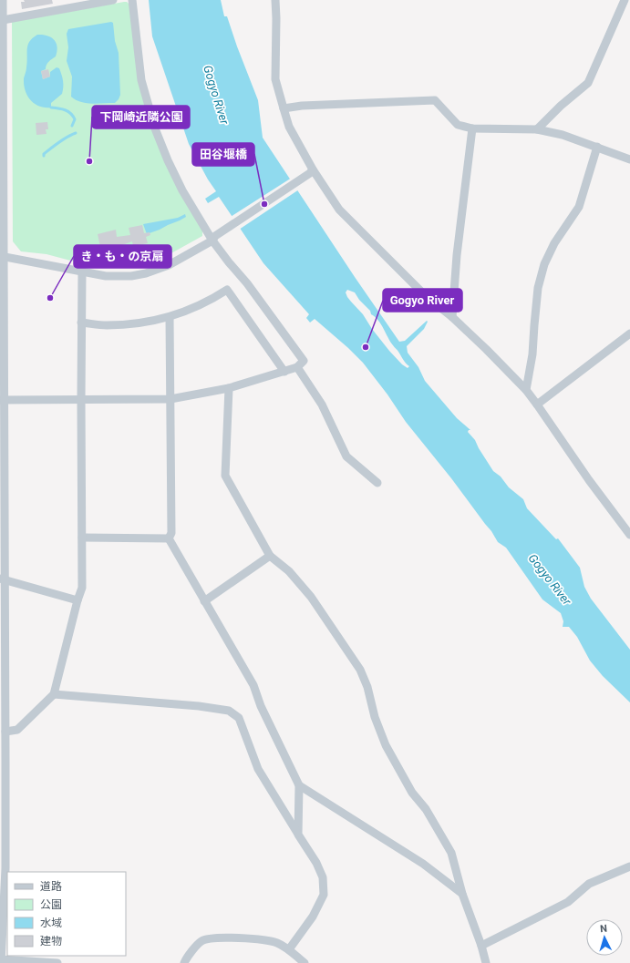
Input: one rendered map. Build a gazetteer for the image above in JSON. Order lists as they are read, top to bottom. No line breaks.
{"water":["Gogyo River"],"places":["下岡崎近隣公園","田谷堰橋","き・も・の京扇","Gogyo River"],"legend":["道路","公園","水域","建物"],"north":"top"}
